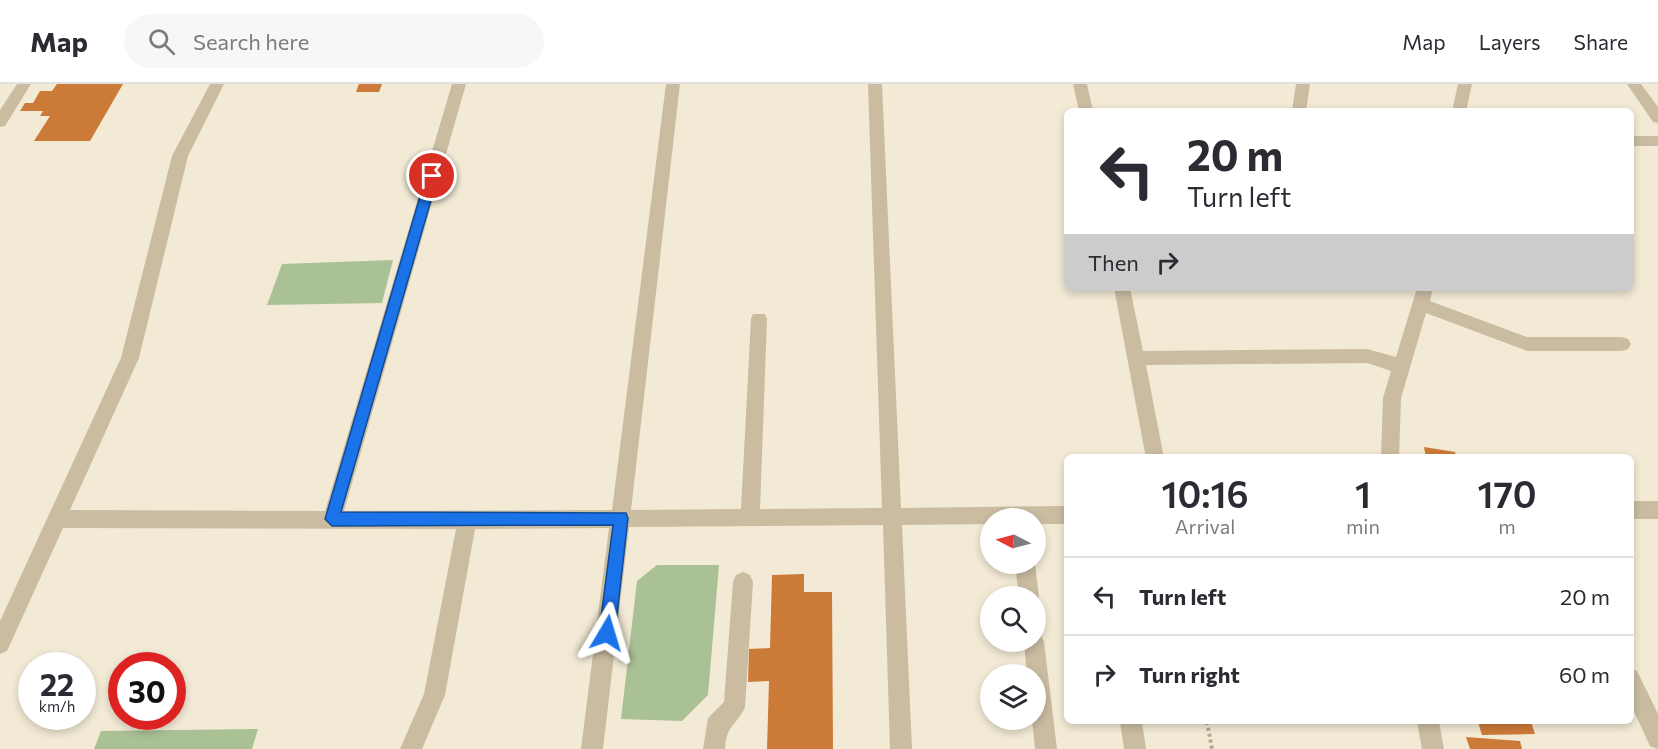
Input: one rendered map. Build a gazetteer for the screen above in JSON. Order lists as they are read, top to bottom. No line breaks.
{"north":"left","page":{"header":"Map","search":"Search here","nav":["Map","Layers","Share"],"turn":["20 m","Turn left"],"then":"Then","eta":["10:16","Arrival","1","min","170","m"],"list":[{"name":"Turn left","value":"20 m"},{"name":"Turn right","value":"60 m"}],"speed":"22 km/h","limit":"30"}}
